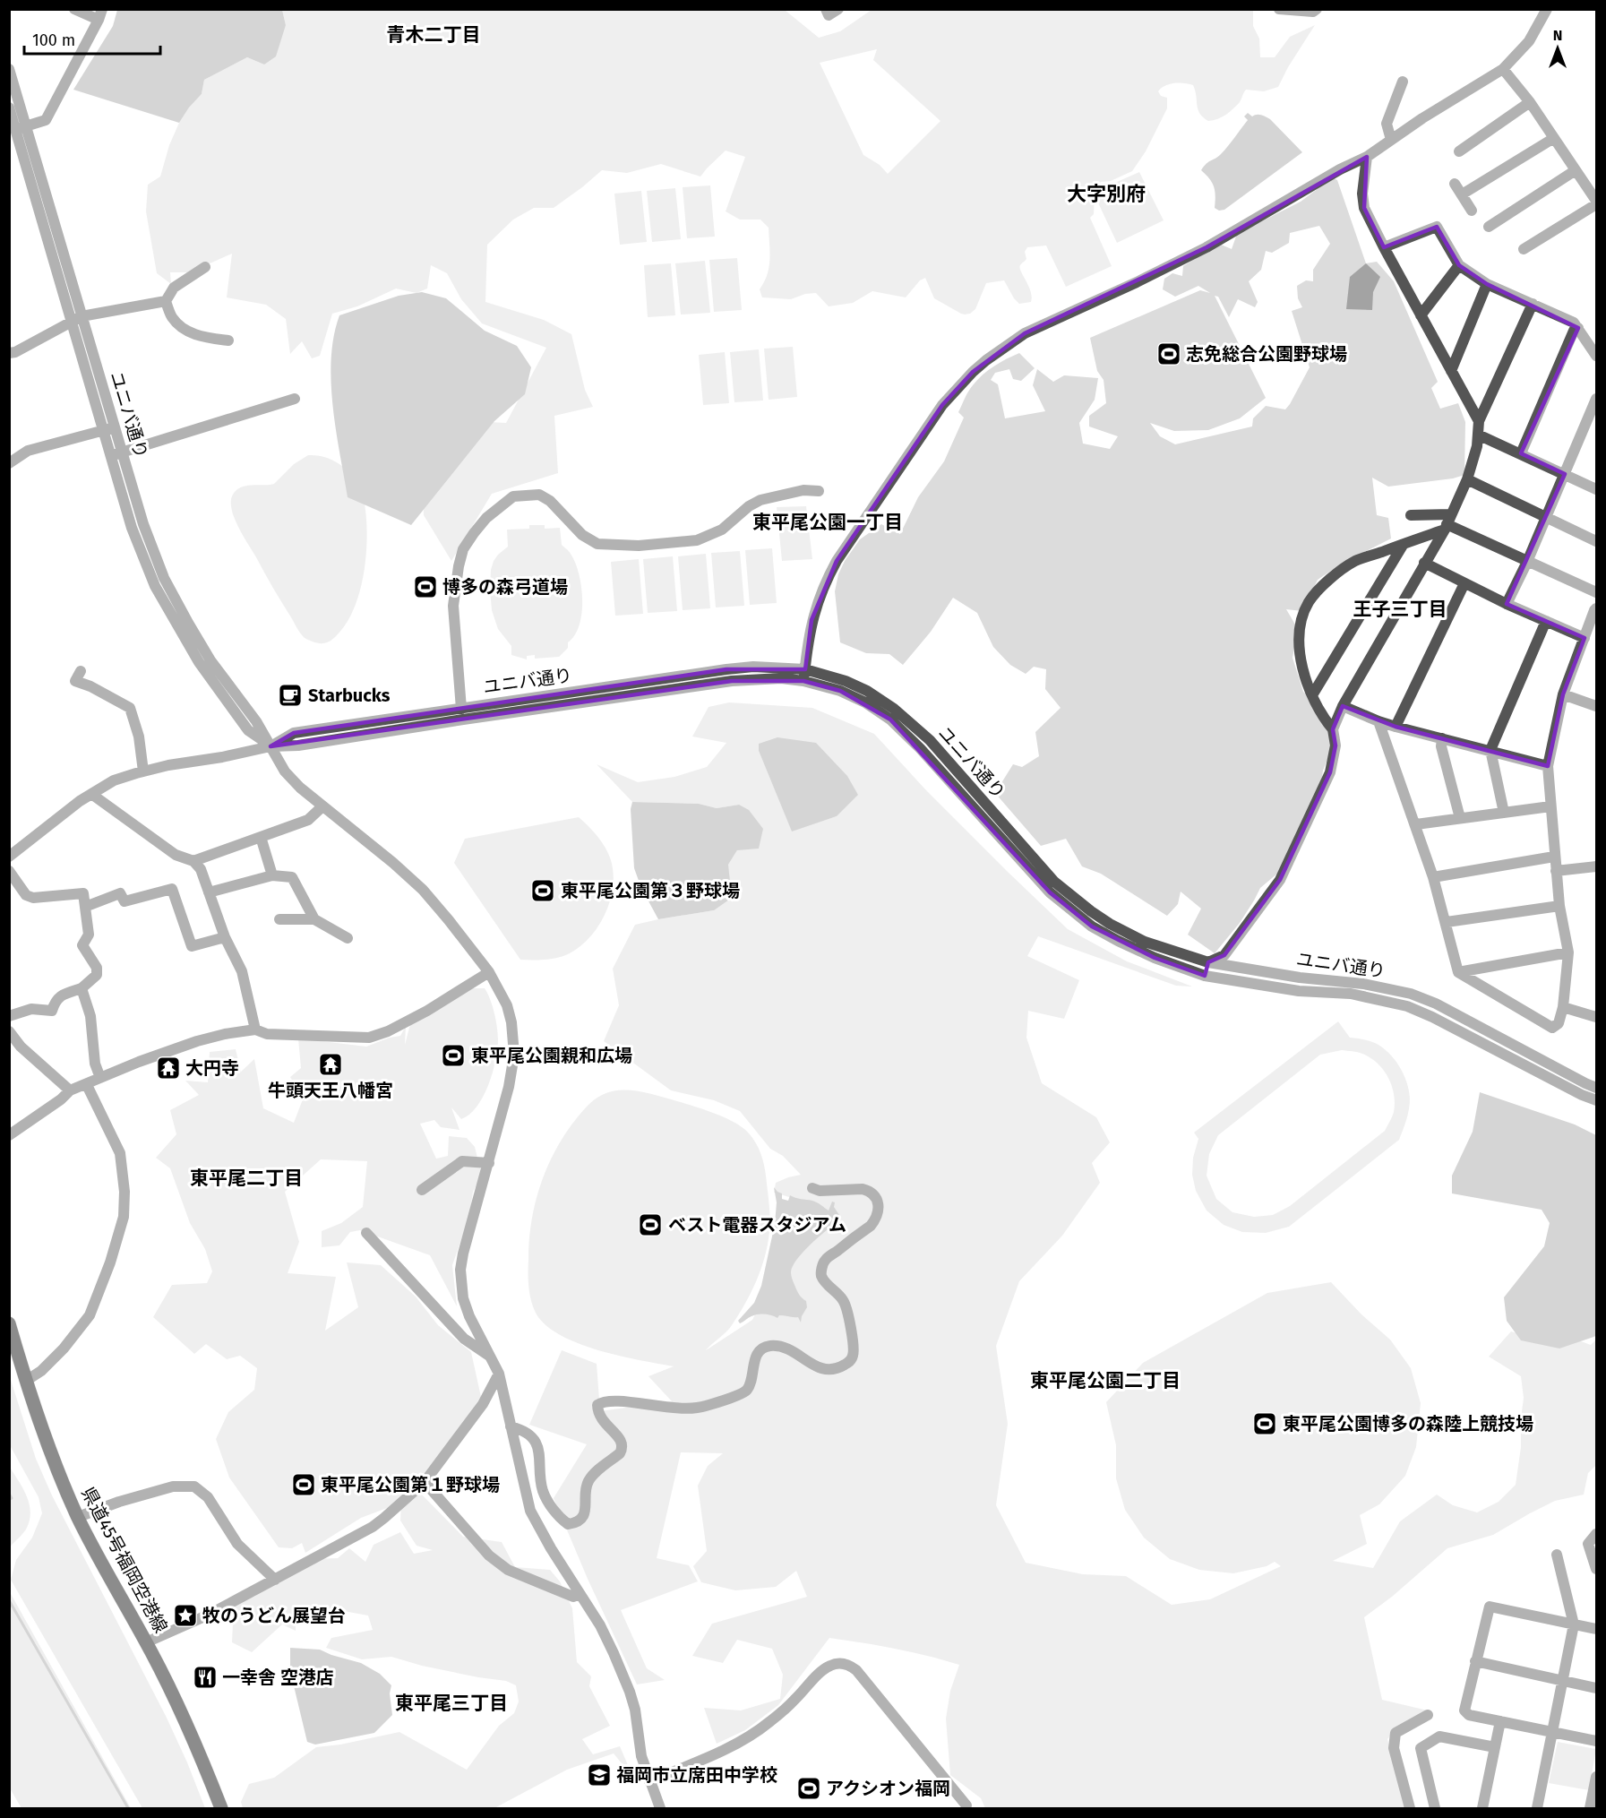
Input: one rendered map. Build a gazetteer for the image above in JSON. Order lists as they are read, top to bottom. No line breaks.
{"streets":{"main road":["県道45号福岡空港線"],"street":["ユニバ通り"]},"districts":["青木二丁目","大字別府","東平尾公園一丁目","王子三丁目","東平尾二丁目","東平尾公園二丁目","東平尾三丁目"],"places":{"sports":["志免総合公園野球場","博多の森弓道場","東平尾公園第３野球場","東平尾公園親和広場","ベスト電器スタジアム","東平尾公園博多の森陸上競技場","東平尾公園第１野球場","アクシオン福岡"],"cafe":["Starbucks"],"temple":["牛頭天王八幡宮","大円寺"],"place":["牧のうどん展望台"],"restaurant":["一幸舎 空港店"],"school or university":["福岡市立席田中学校"]},"scale_bar":"100 m","north":"top"}
